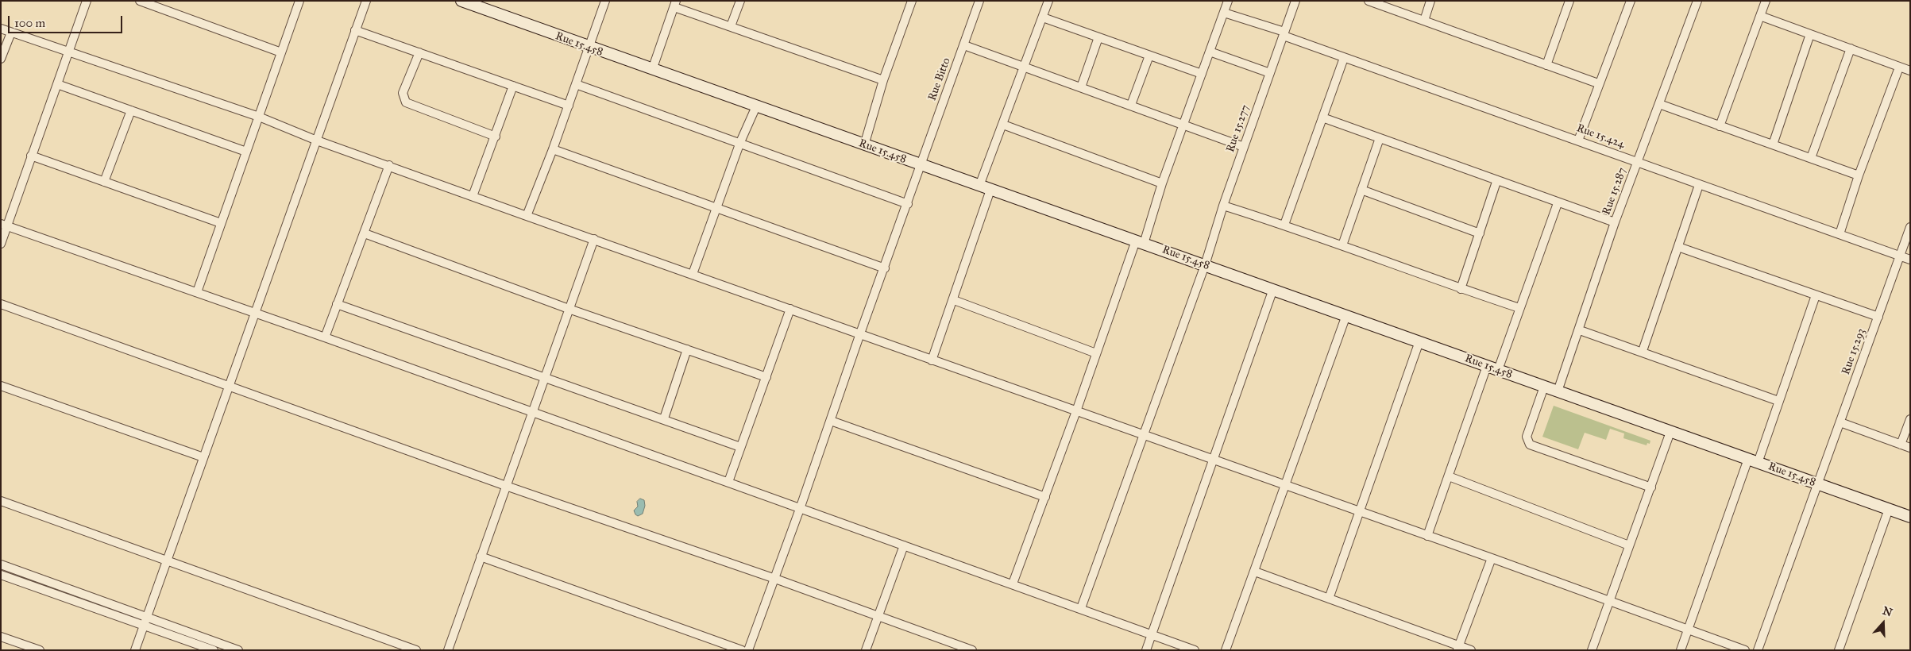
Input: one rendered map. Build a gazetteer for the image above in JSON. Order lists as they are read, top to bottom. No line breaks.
{"streets":{"main road":["Rue 15.458"],"street":["Rue Bitto","Rue 15.277","Rue 15.424","Rue 15.287","Rue 15.293"]},"crossings":[["Rue 15.458","Rue Bitto"],["Rue 15.458","Rue 15.277"],["Rue 15.458","Rue 15.287"],["Rue 15.458","Rue 15.293"],["Rue 15.277","Rue 15.424"],["Rue 15.424","Rue 15.287"],["Rue 15.424","Rue 15.293"]],"scale_bar":"100 m","north":"top"}
